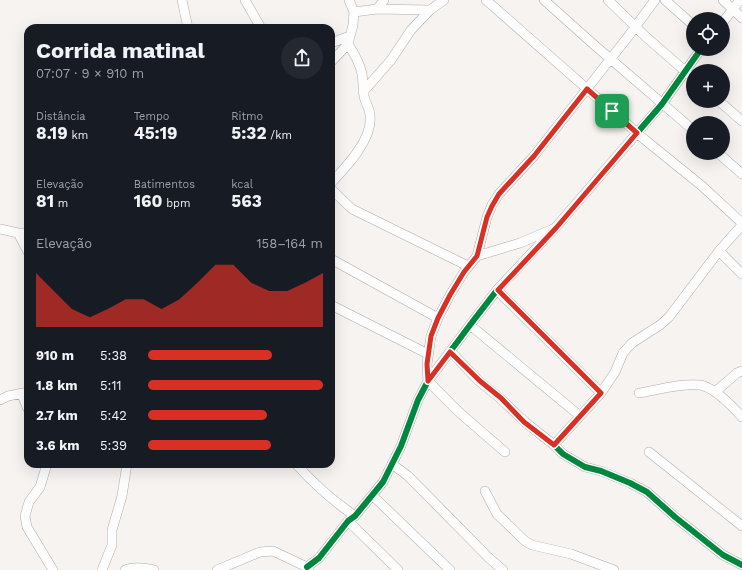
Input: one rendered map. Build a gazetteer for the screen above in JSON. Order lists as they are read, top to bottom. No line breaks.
{"page":{"map_buttons":["+","−"],"heading":["Corrida matinal","07:07 · 9 × 910 m"],"stats":[["Distância","8.19 km"],["Tempo","45:19"],["Ritmo","5:32 /km"],["Elevação","81 m"],["Batimentos","160 bpm"],["kcal","563"]],"chart":["Elevação","158–164 m"],"list":[{"name":"910 m","note":"5:38"},{"name":"1.8 km","note":"5:11"},{"name":"2.7 km","note":"5:42"},{"name":"3.6 km","note":"5:39"}]}}
